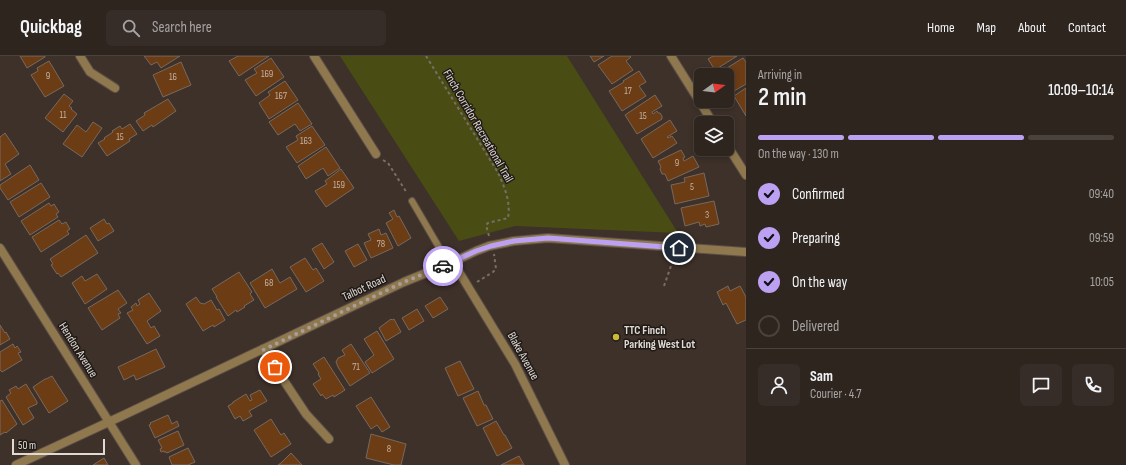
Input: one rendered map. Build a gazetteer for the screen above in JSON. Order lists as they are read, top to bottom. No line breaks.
{"streets":{"street":["Talbot Road","Hendon Avenue","Blake Avenue"],"path":["Finch Corridor Recreational Trail"]},"crossings":[["Talbot Road","Hendon Avenue"],["Talbot Road","Blake Avenue"]],"places":["TTC Finch Parking West Lot"],"house_numbers":["169","9","16","17","167","11","15","15","163","9","159","5","3","78","68","71","8"],"scale_bar":"50 m","north":"right","page":{"header":"Quickbag","search":"Search here","nav":["Home","Map","About","Contact"],"heading":["2 min","Arriving in","10:09–10:14"],"panel":["Sam","Courier · 4.7"],"bar":"On the way · 130 m","list":[["Confirmed","09:40"],["Preparing","09:59"],["On the way","10:05"],"Delivered"],"scale":"50 m"}}
